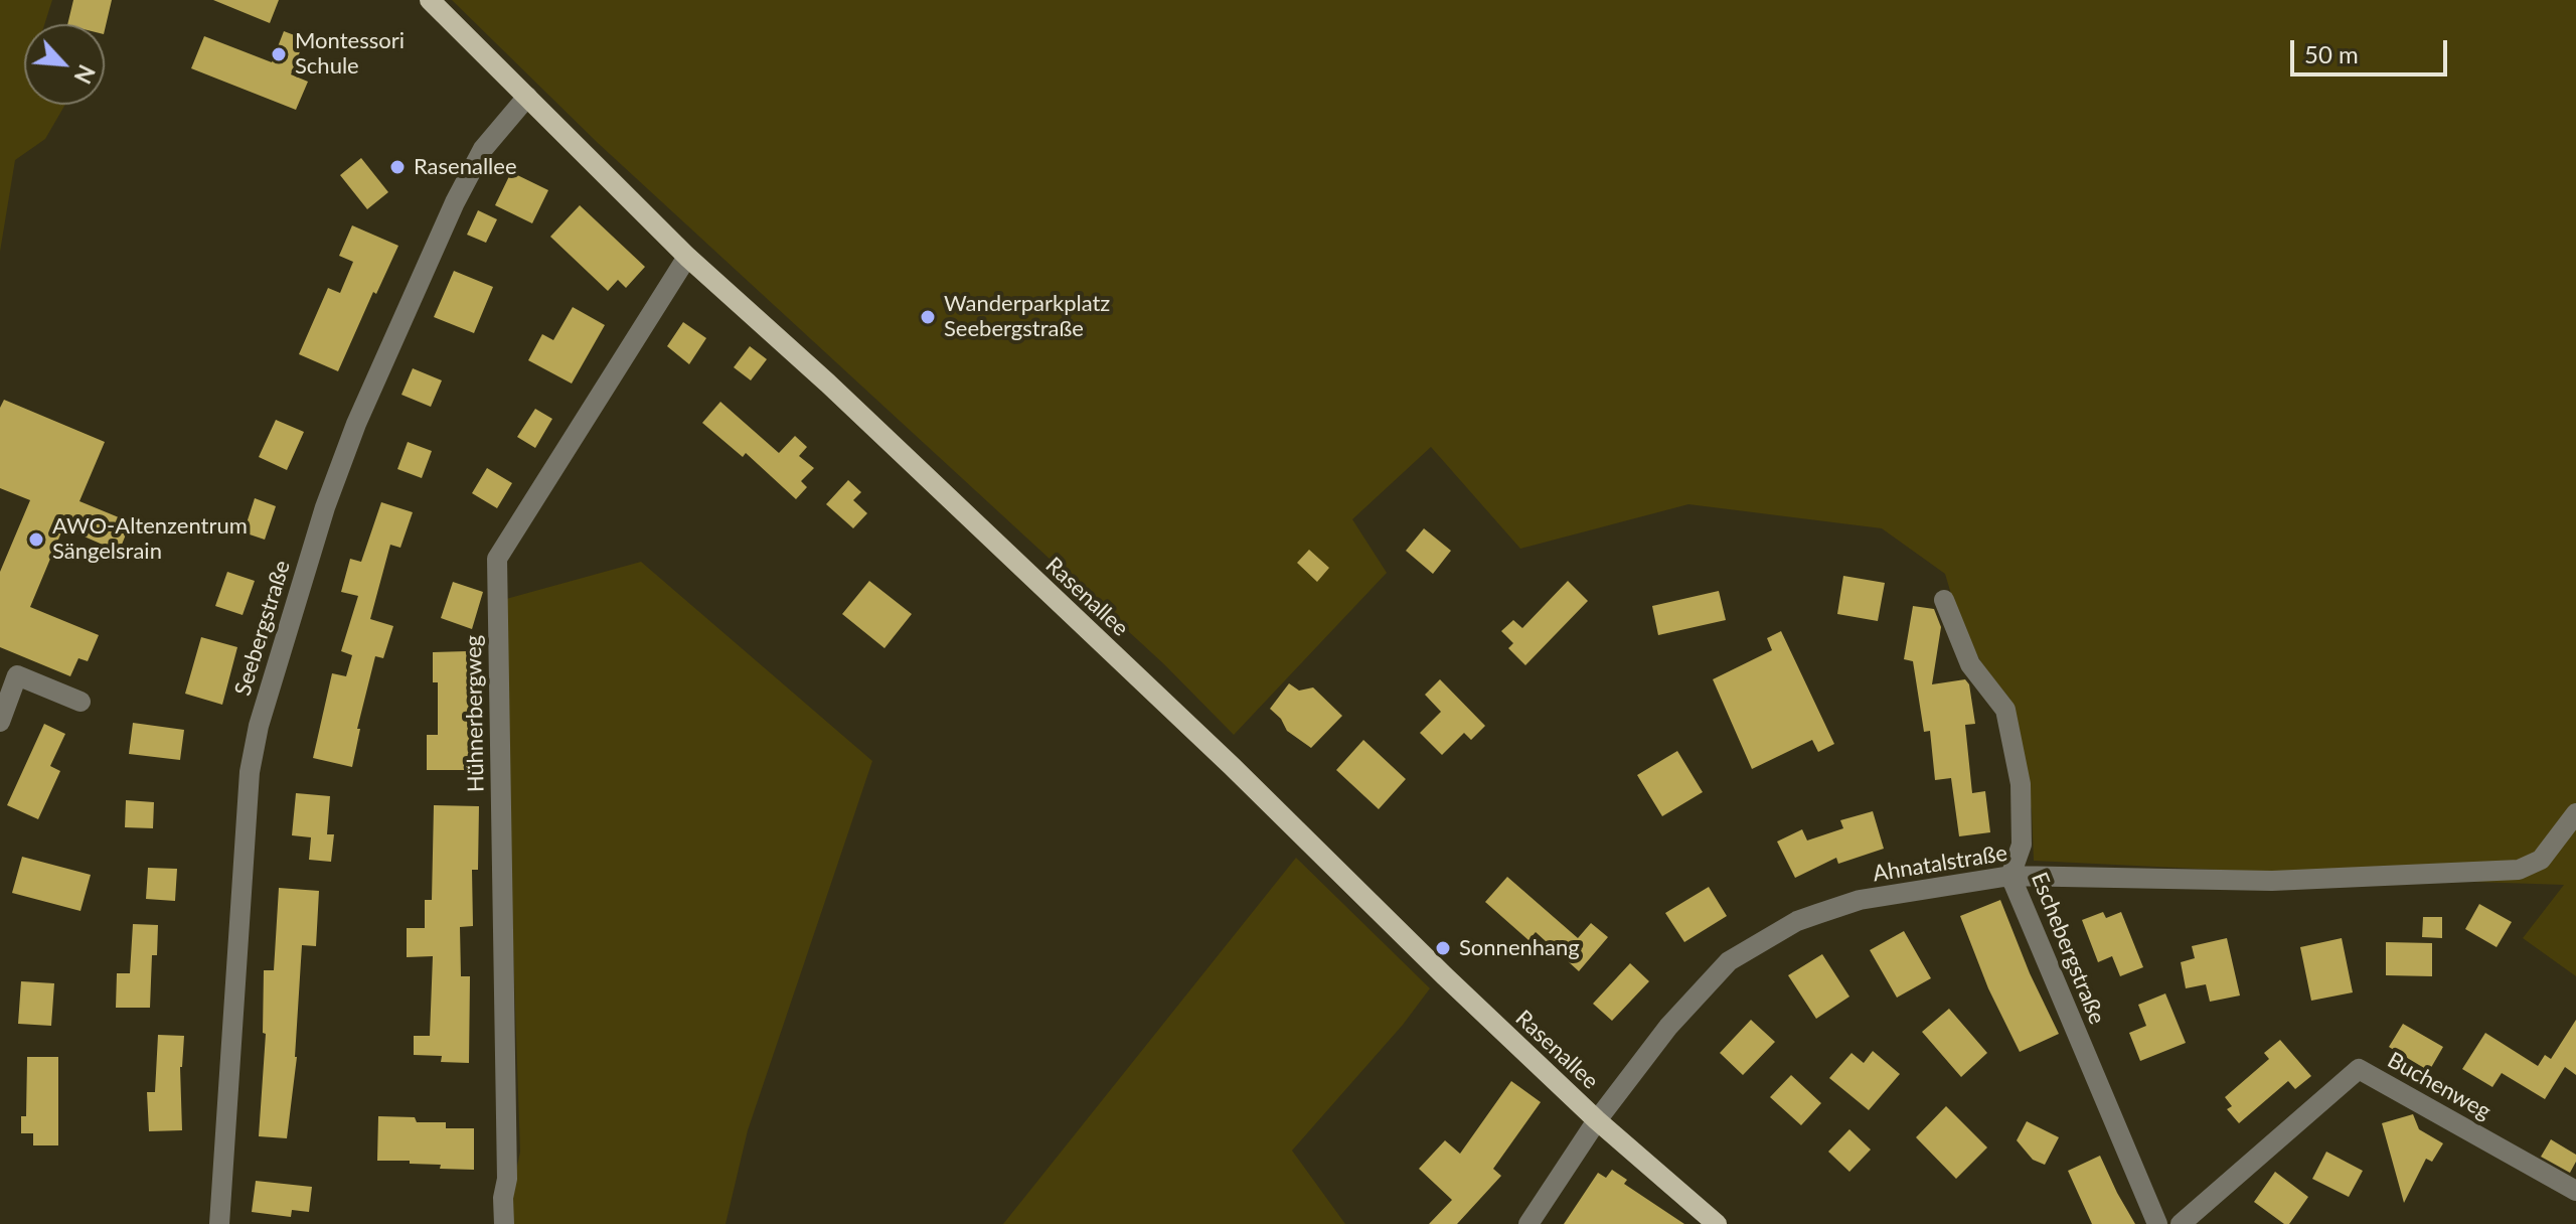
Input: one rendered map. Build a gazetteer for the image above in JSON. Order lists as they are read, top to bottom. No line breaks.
{"streets":{"main road":["Rasenallee"],"street":["Seebergstraße","Hühnerbergweg","Ahnatalstraße","Eschebergstraße","Buchenweg"]},"crossings":[["Rasenallee","Seebergstraße"],["Rasenallee","Hühnerbergweg"],["Rasenallee","Ahnatalstraße"],["Ahnatalstraße","Eschebergstraße"]],"places":["Montessori Schule","Rasenallee","Wanderparkplatz Seebergstraße","AWO-Altenzentrum Sängelsrain","Sonnenhang"],"scale_bar":"50 m","north":"bottom right"}
